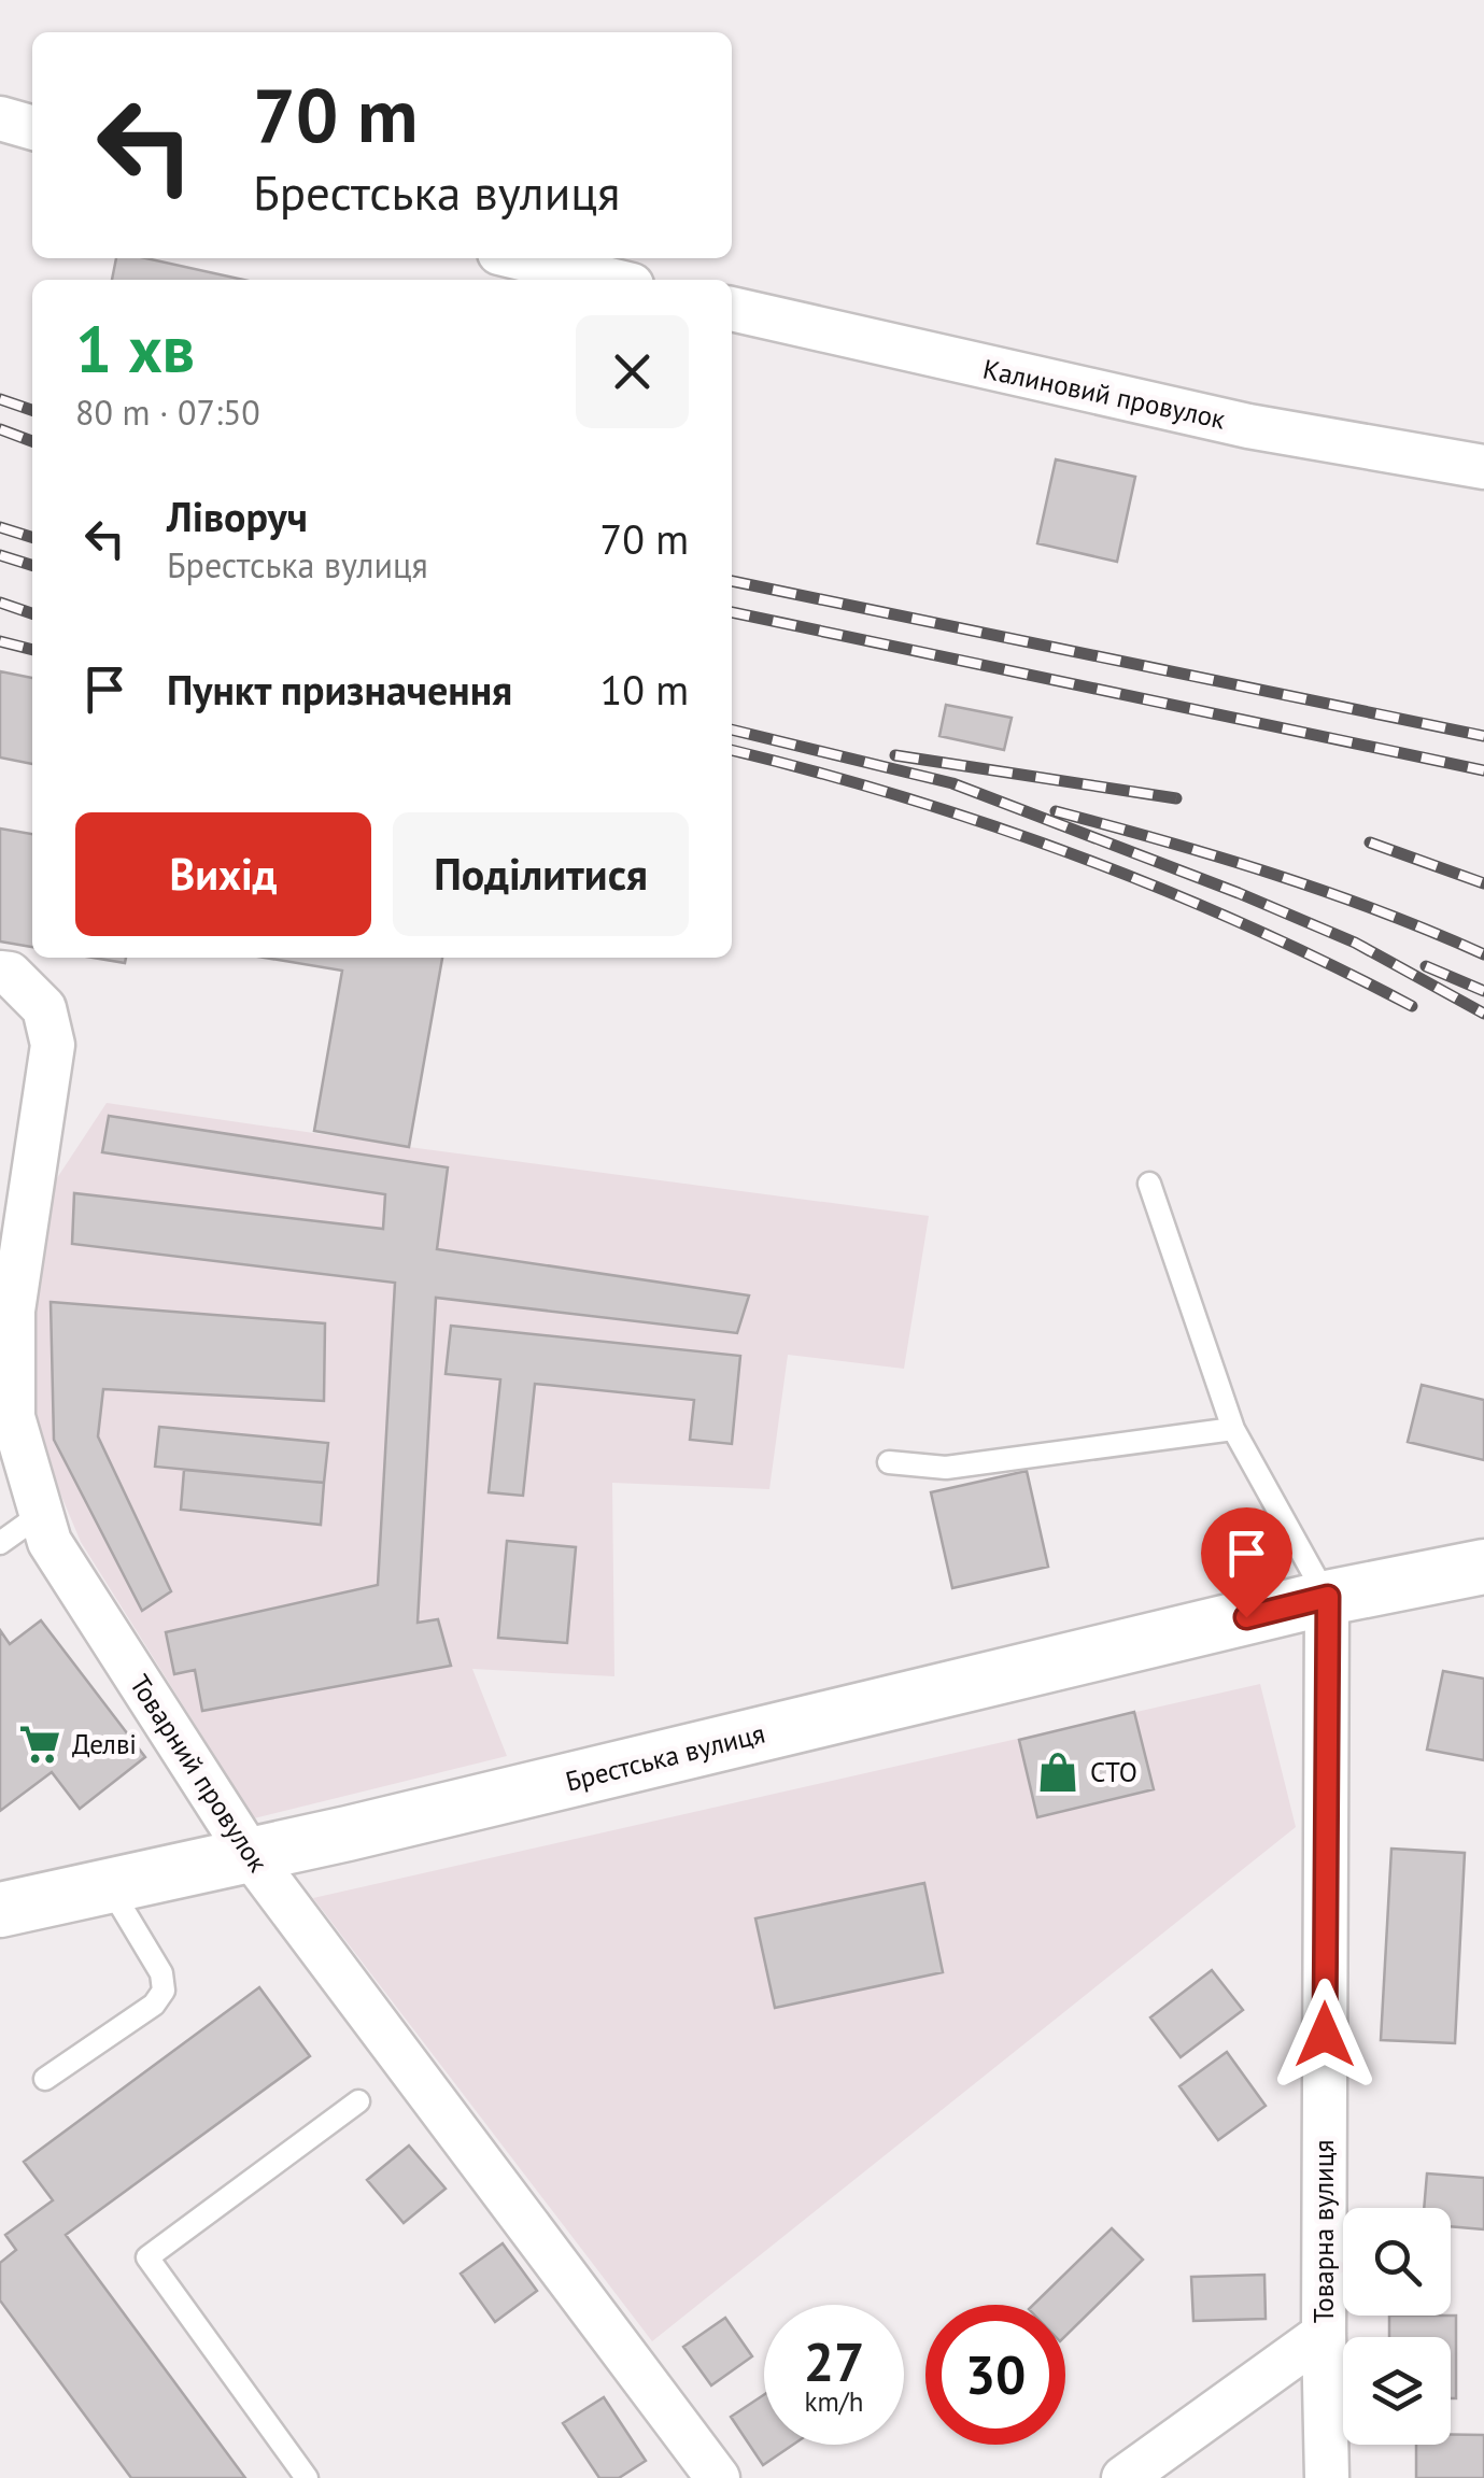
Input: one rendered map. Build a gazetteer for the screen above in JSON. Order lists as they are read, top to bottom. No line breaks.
{"streets":{"street":["Калиновий провулок","Брестська вулиця","Товарний провулок","Товарна вулиця"]},"crossings":[["Брестська вулиця","Товарний провулок"],["Брестська вулиця","Товарна вулиця"]],"places":{"supermarket":["Делві"],"shop":["СТО"]},"page":{"turn":["70 m","Брестська вулиця"],"heading":["1 хв","80 m · 07:50"],"list":[{"name":"Ліворуч","note":"Брестська вулиця","value":"70 m"},{"name":"Пункт призначення","value":"10 m"}],"buttons":["Вихід","Поділитися"],"speed":"27 km/h","limit":"30"}}
